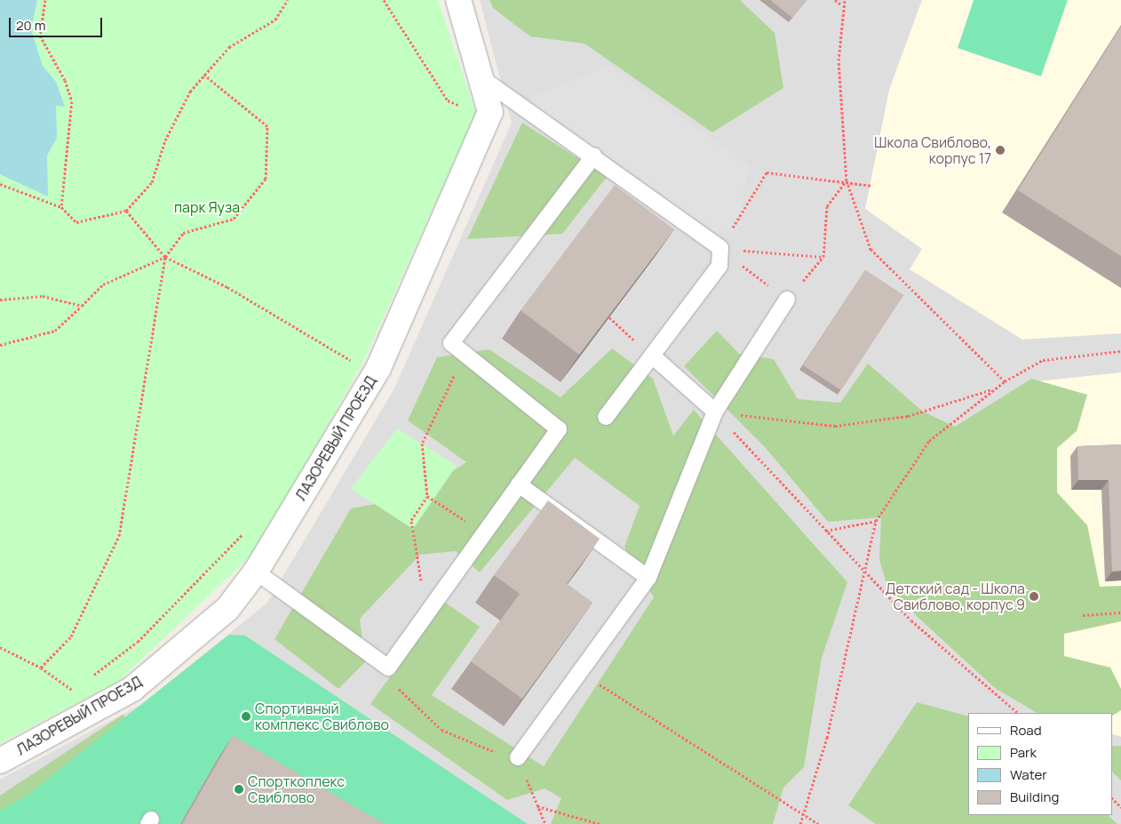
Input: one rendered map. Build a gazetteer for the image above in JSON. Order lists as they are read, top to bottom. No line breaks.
{"streets":{"street":["ЛАЗОРЕВЫЙ ПРОЕЗД"]},"parks":["парк Яуза"],"places":["Школа Свиблово, корпус 17","Детский сад - Школа Свиблово, корпус 9","Спортивный комплекс Свиблово","Спорткоплекс Свиблово"],"legend":["Road","Park","Water","Building"],"scale_bar":"20 m"}
